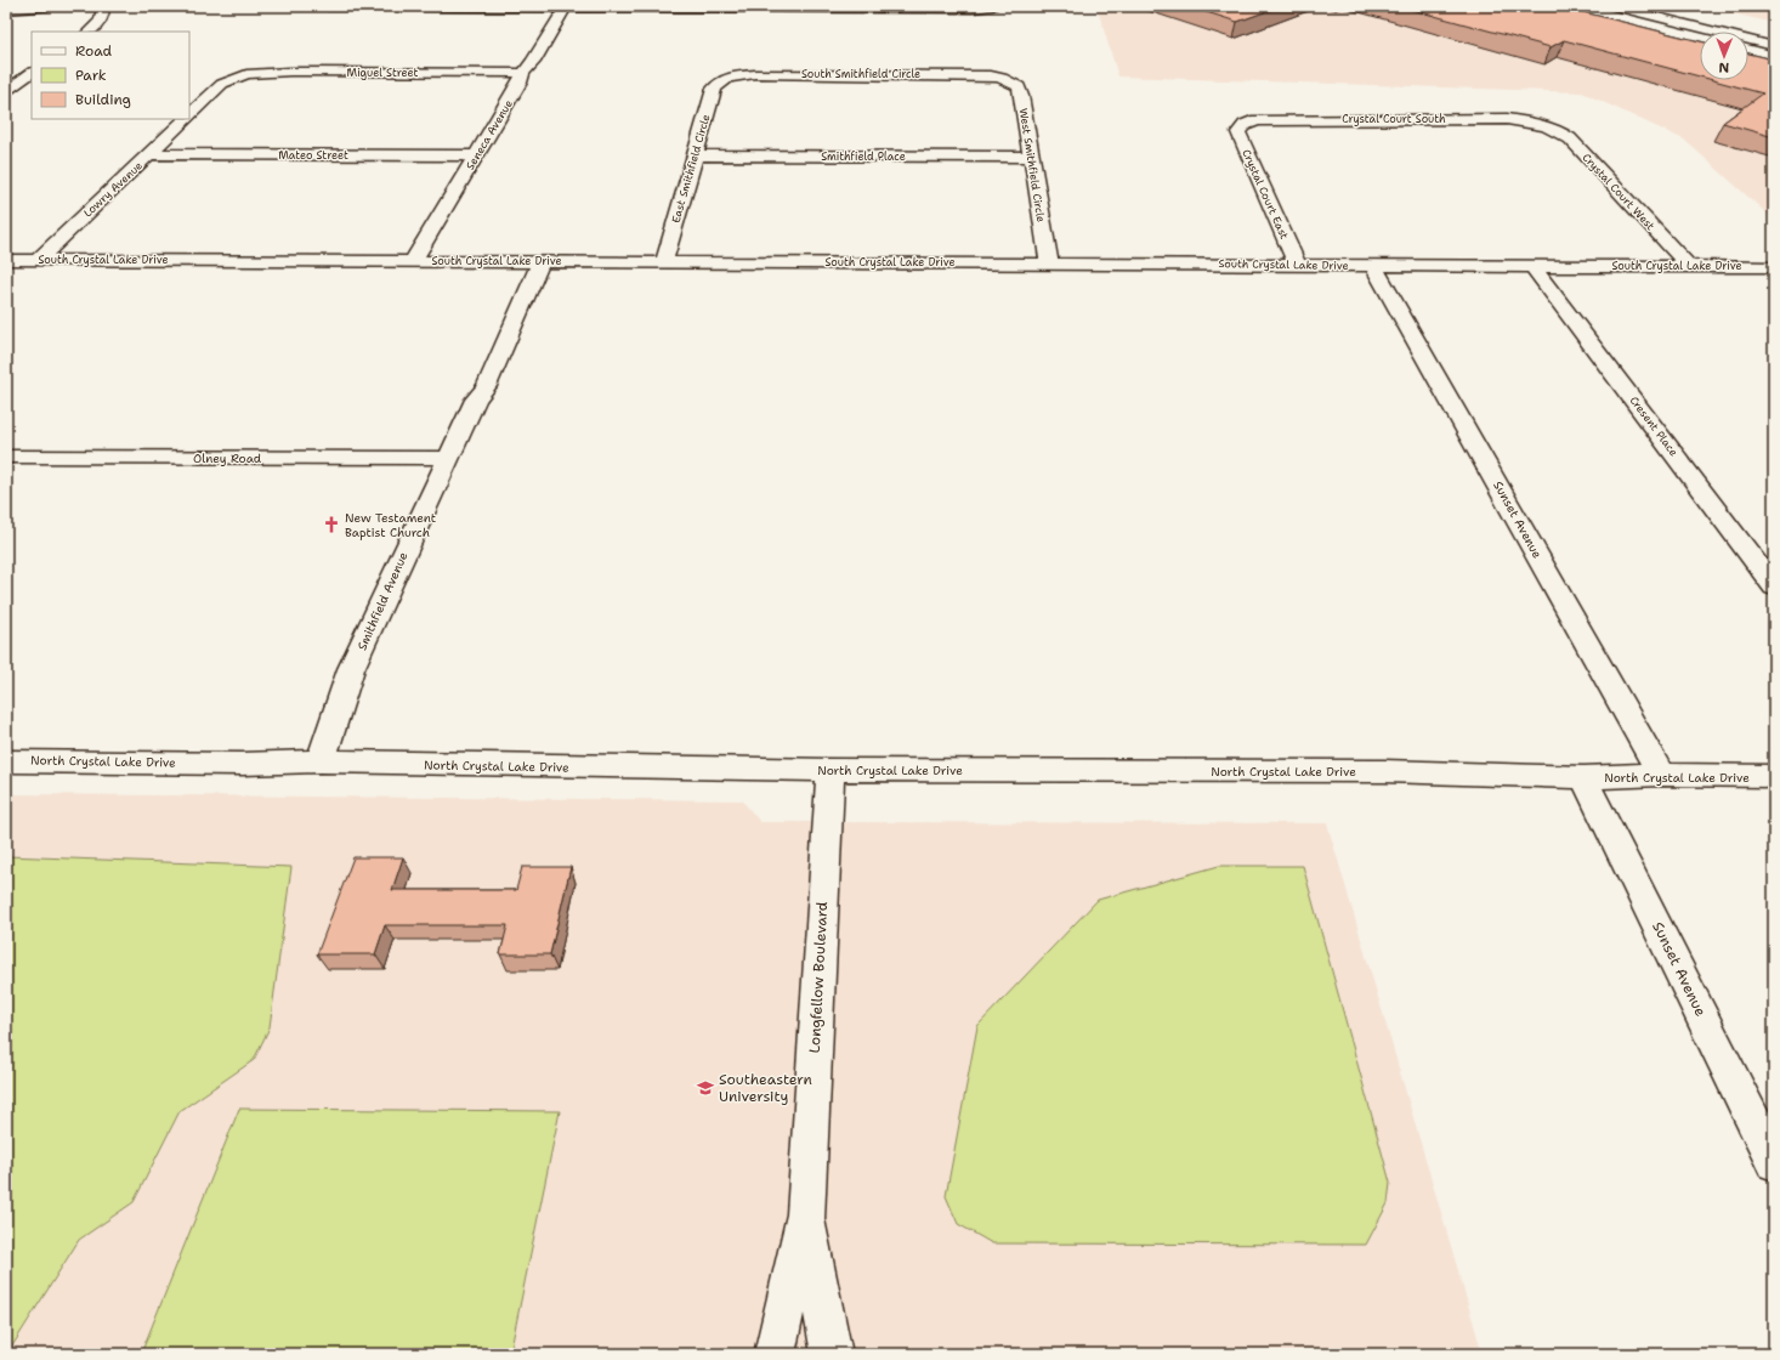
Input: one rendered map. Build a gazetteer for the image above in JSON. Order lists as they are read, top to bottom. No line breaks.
{"streets":{"street":["Miguel Street","South Smithfield Circle","Crystal Court South","Seneca Avenue","Mateo Street","Smithfield Place","West Smithfield Circle","East Smithfield Circle","Lowry Avenue","Crystal Court West","Crystal Court East","South Crystal Lake Drive","Cresent Place","Olney Road","Sunset Avenue","Smithfield Avenue","North Crystal Lake Drive","Longfellow Boulevard"]},"crossings":[["Miguel Street","Seneca Avenue"],["Miguel Street","Lowry Avenue"],["South Smithfield Circle","West Smithfield Circle"],["South Smithfield Circle","East Smithfield Circle"],["Crystal Court South","Crystal Court West"],["Crystal Court South","Crystal Court East"],["Seneca Avenue","Mateo Street"],["Seneca Avenue","South Crystal Lake Drive"],["Mateo Street","Lowry Avenue"],["Smithfield Place","West Smithfield Circle"],["Smithfield Place","East Smithfield Circle"],["West Smithfield Circle","South Crystal Lake Drive"],["East Smithfield Circle","South Crystal Lake Drive"],["Lowry Avenue","South Crystal Lake Drive"],["Crystal Court West","South Crystal Lake Drive"],["Crystal Court East","South Crystal Lake Drive"],["South Crystal Lake Drive","Cresent Place"],["South Crystal Lake Drive","Sunset Avenue"],["South Crystal Lake Drive","Smithfield Avenue"],["Olney Road","Smithfield Avenue"],["Sunset Avenue","North Crystal Lake Drive"],["Smithfield Avenue","North Crystal Lake Drive"],["North Crystal Lake Drive","Longfellow Boulevard"]],"places":{"church":["New Testament Baptist Church"],"school or university":["Southeastern University"]},"legend":["Road","Park","Building"],"north":"bottom"}
